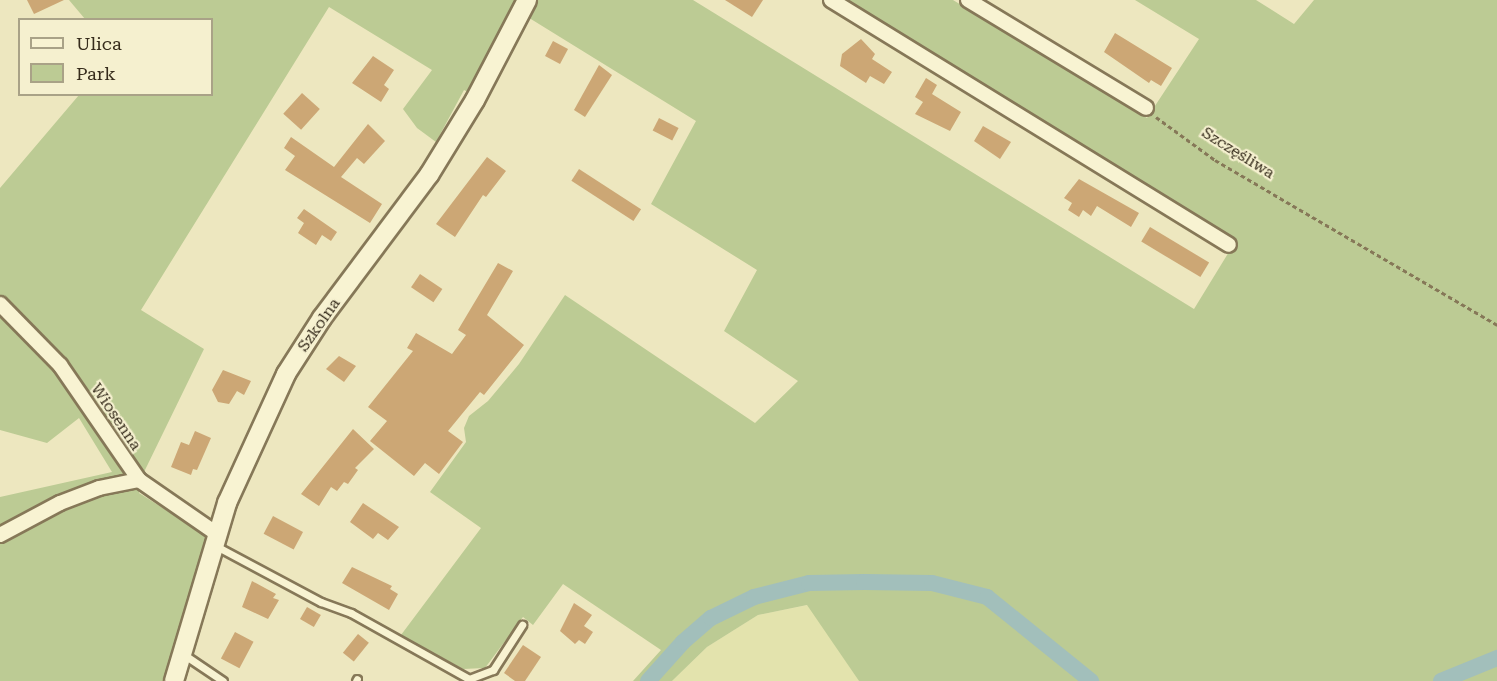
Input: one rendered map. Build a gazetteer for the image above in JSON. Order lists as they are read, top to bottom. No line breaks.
{"streets":{"street":["Szkolna","Wiosenna"],"path":["Szczęśliwa"]},"crossings":[["Szkolna","Wiosenna"]],"legend":["Ulica","Park"]}
